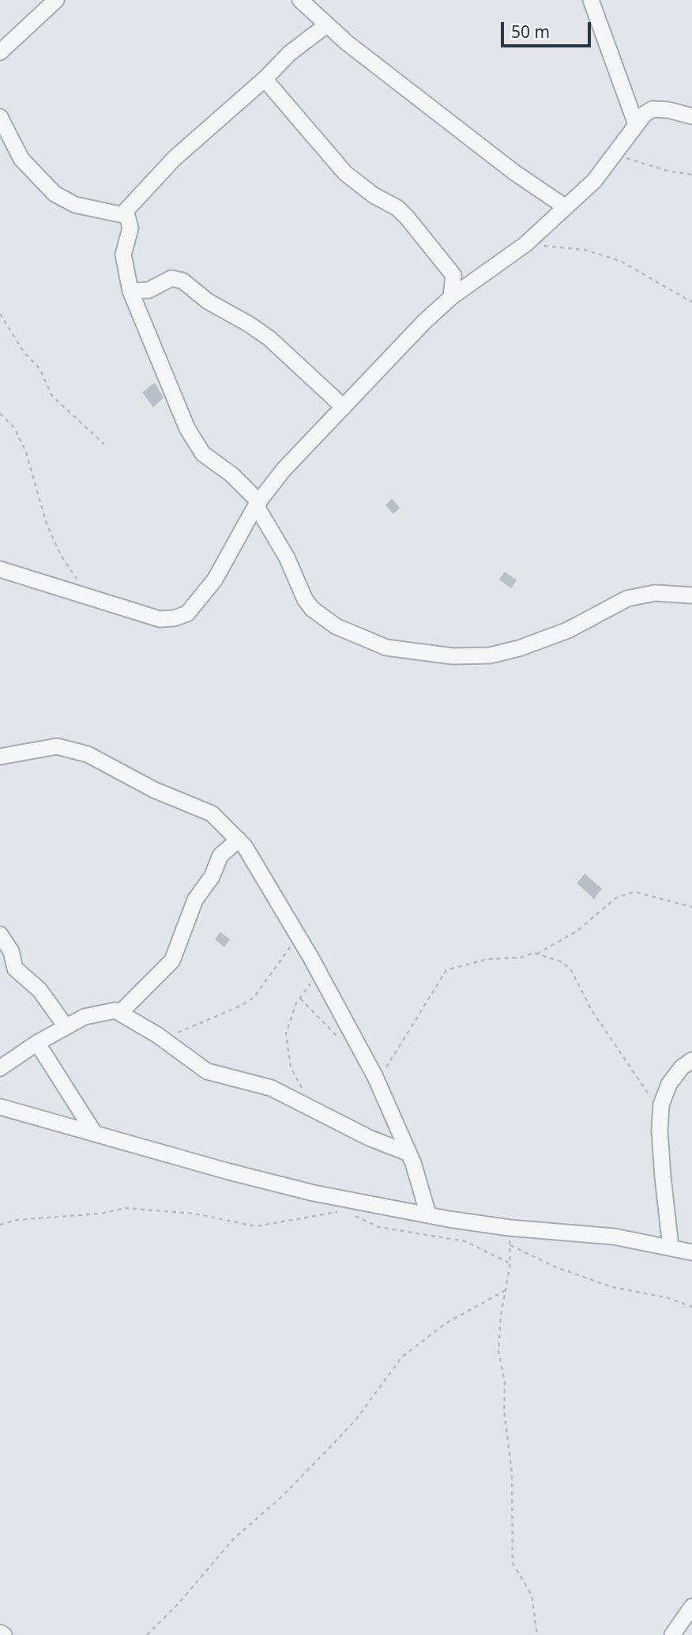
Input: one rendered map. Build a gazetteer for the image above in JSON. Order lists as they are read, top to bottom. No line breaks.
{"scale_bar":"50 m"}
